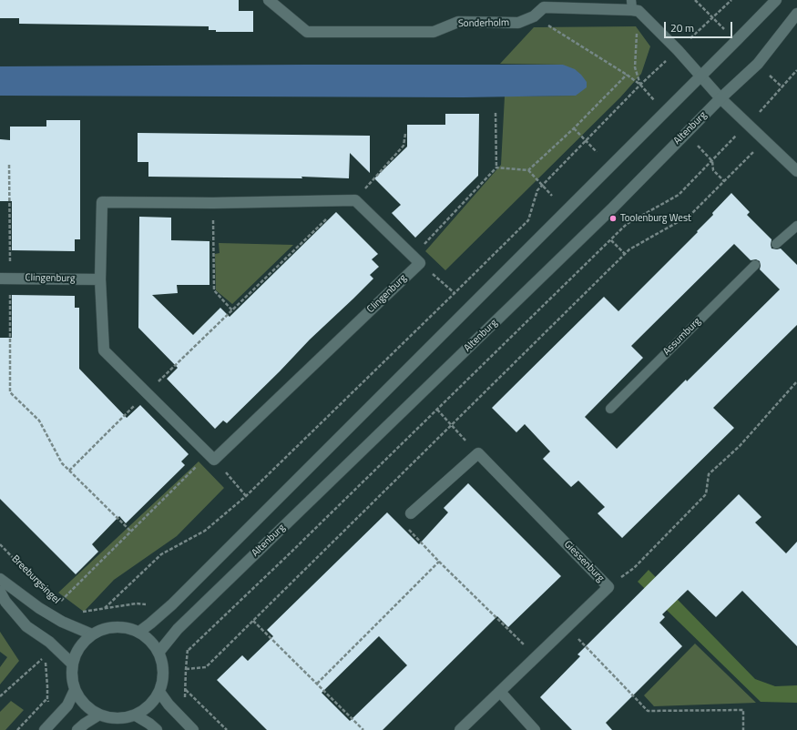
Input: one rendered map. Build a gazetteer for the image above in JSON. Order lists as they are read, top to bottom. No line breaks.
{"streets":{"street":["Sonderholm","Altenburg","Clingenburg","Giessenburg","Breeburgsingel"],"lane":["Assumburg"]},"crossings":[["Altenburg","Breeburgsingel"]],"places":["Toolenburg West"],"scale_bar":"20 m"}
